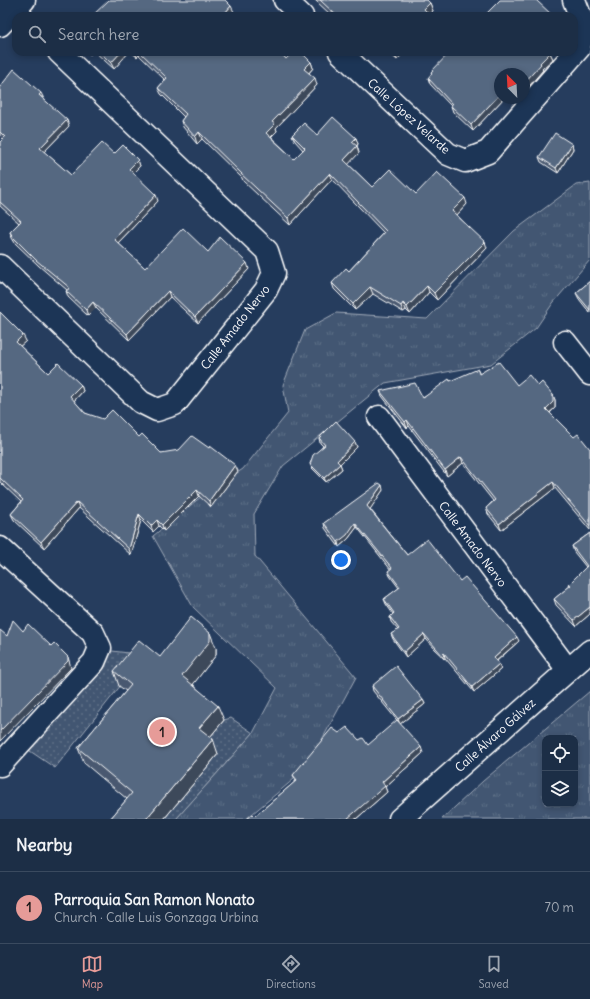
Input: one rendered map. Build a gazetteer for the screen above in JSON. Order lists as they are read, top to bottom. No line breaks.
{"streets":{"street":["Calle López Velarde","Calle Amado Nervo","Calle Álvaro Gálvez"]},"crossings":[["Calle Amado Nervo","Calle Álvaro Gálvez"]],"north":"top left","page":{"search":"Search here","pins":"1","heading":"Nearby","list":[{"mark":"1","name":"Parroquia San Ramon Nonato","note":"Church · Calle Luis Gonzaga Urbina","value":"70 m"}],"nav":["Map","Directions","Saved"]}}
